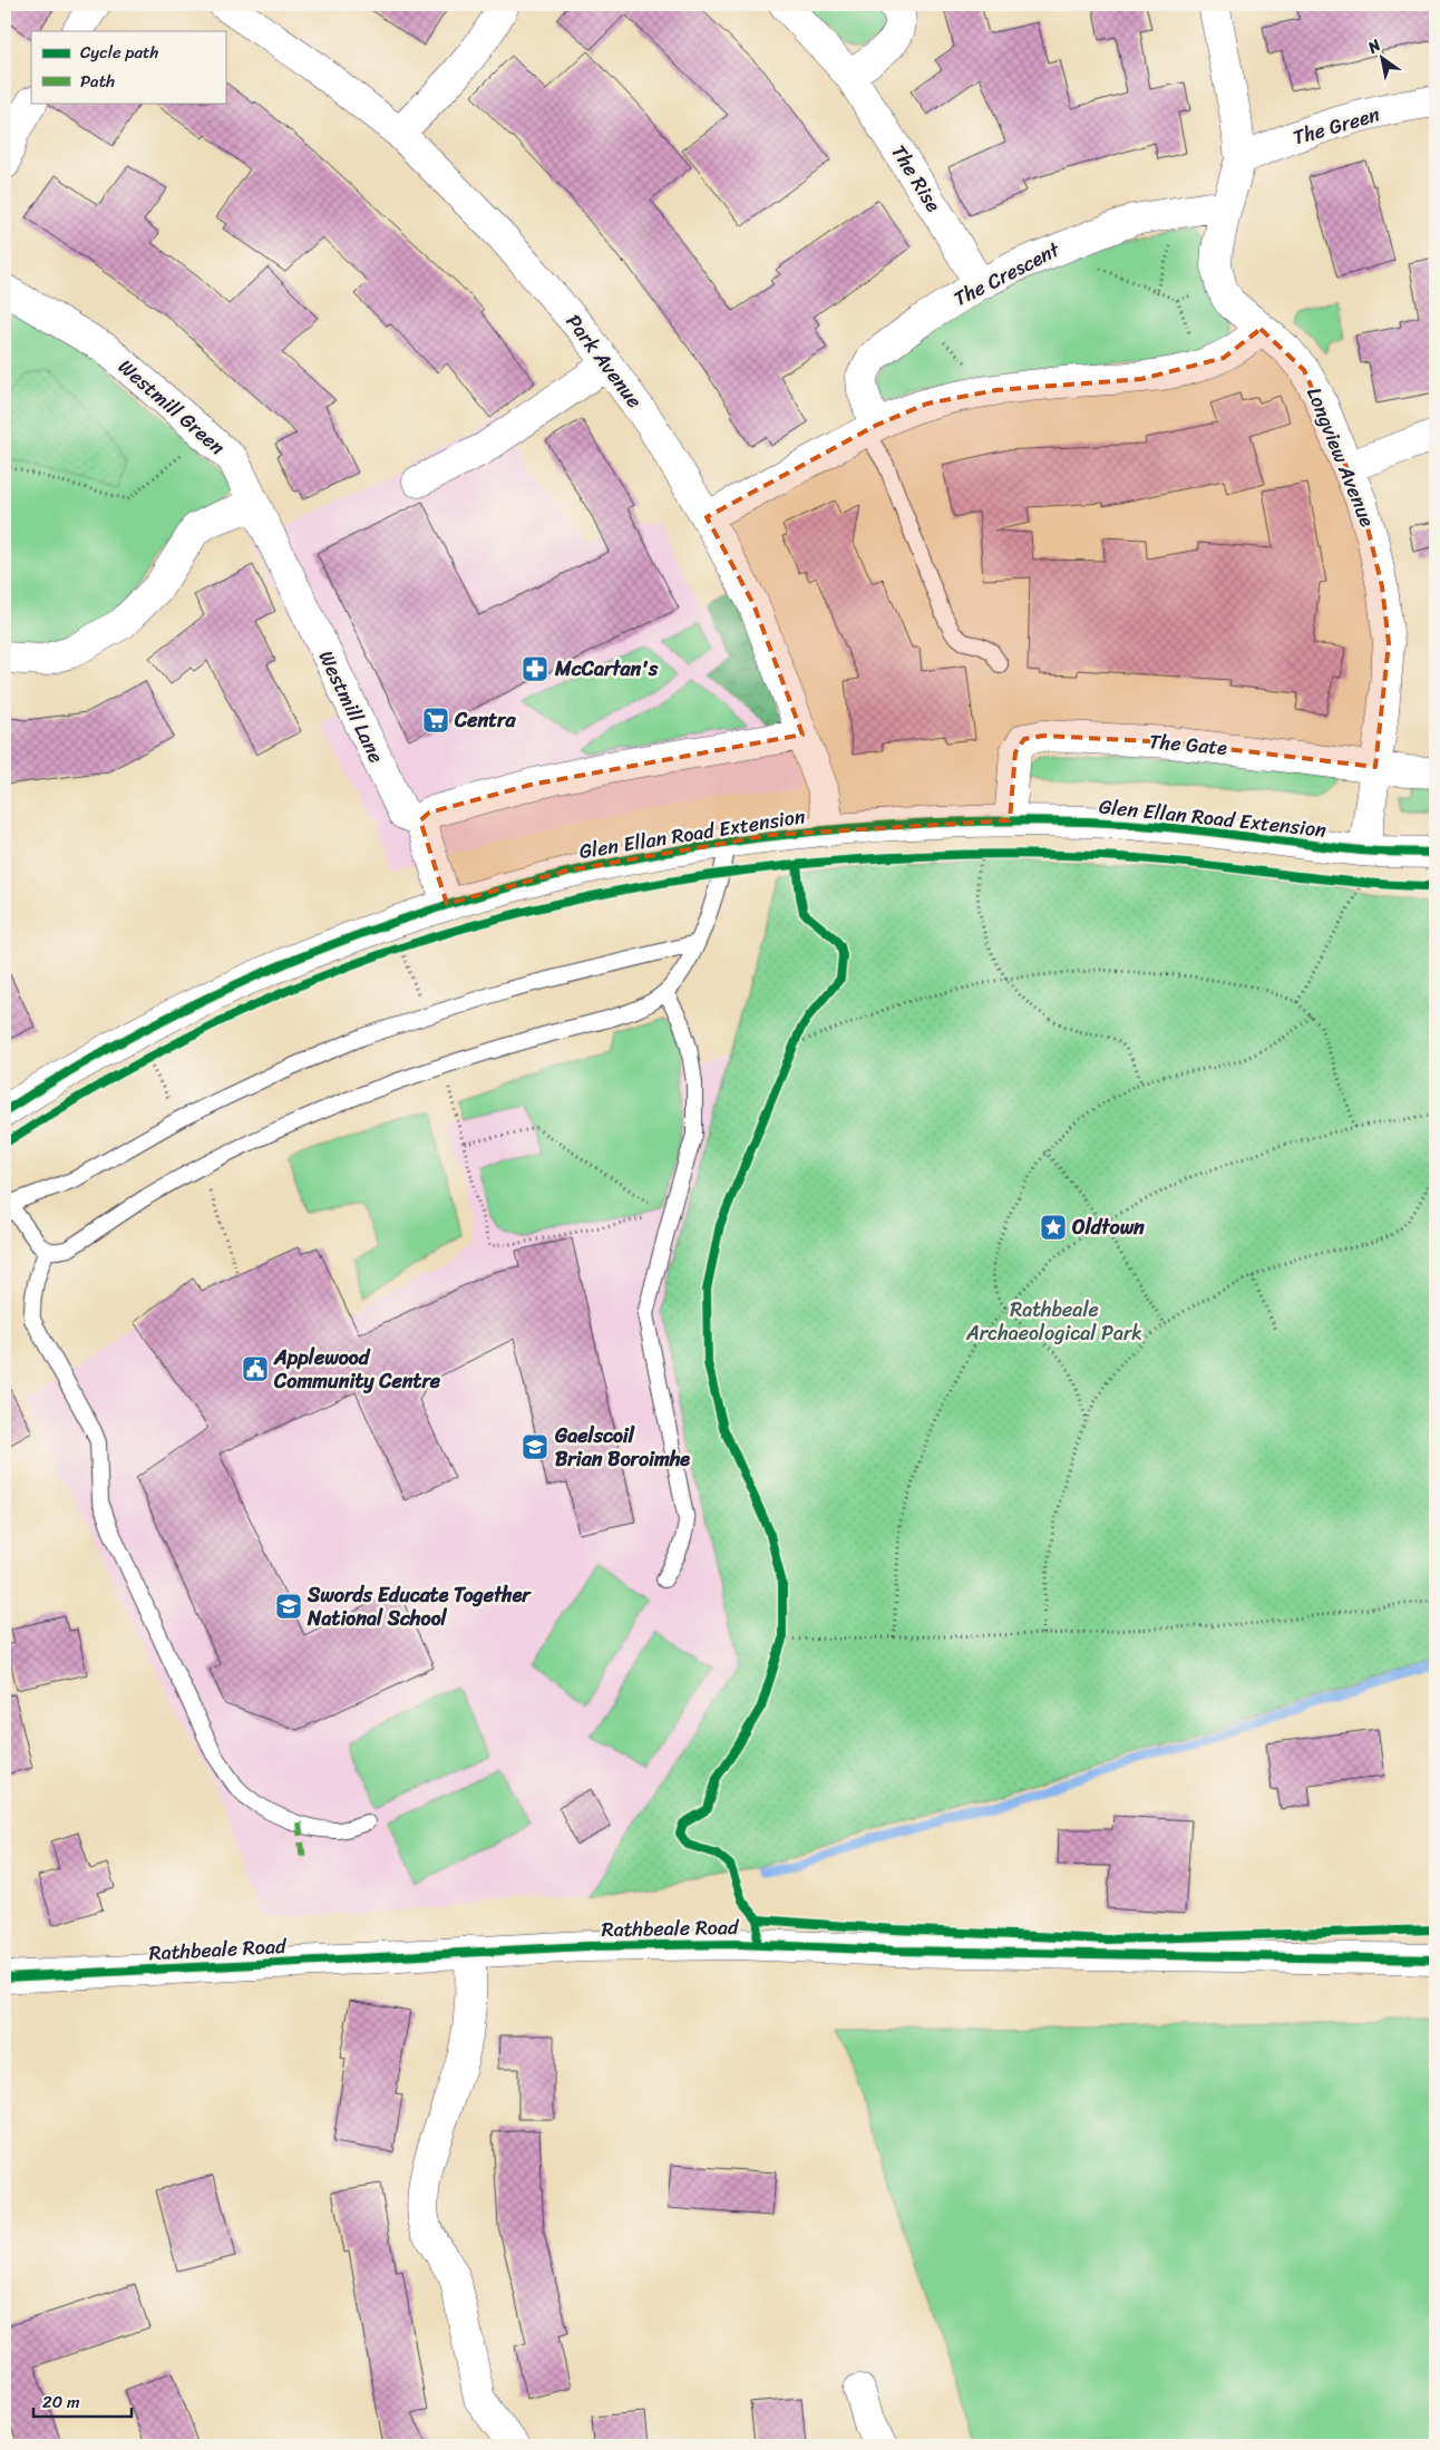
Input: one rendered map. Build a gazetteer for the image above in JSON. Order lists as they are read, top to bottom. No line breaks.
{"streets":{"street":["The Green","The Rise","The Crescent","Park Avenue","Westmill Green","Longview Avenue","Westmill Lane","The Gate","Glen Ellan Road Extension","Rathbeale Road"]},"crossings":[["The Green","Longview Avenue"],["The Rise","The Crescent"],["The Crescent","Longview Avenue"],["Park Avenue","Glen Ellan Road Extension"],["Westmill Green","Westmill Lane"],["Longview Avenue","The Gate"],["Longview Avenue","Glen Ellan Road Extension"],["The Gate","Glen Ellan Road Extension"]],"parks":["Rathbeale Archaeological Park"],"places":{"pharmacy":["McCartan's"],"supermarket":["Centra"],"place":["Oldtown"],"public building":["Applewood Community Centre"],"school or university":["Gaelscoil Brian Boroimhe","Swords Educate Together National School"]},"legend":["Cycle path","Path"],"scale_bar":"20 m","north":"top left"}
